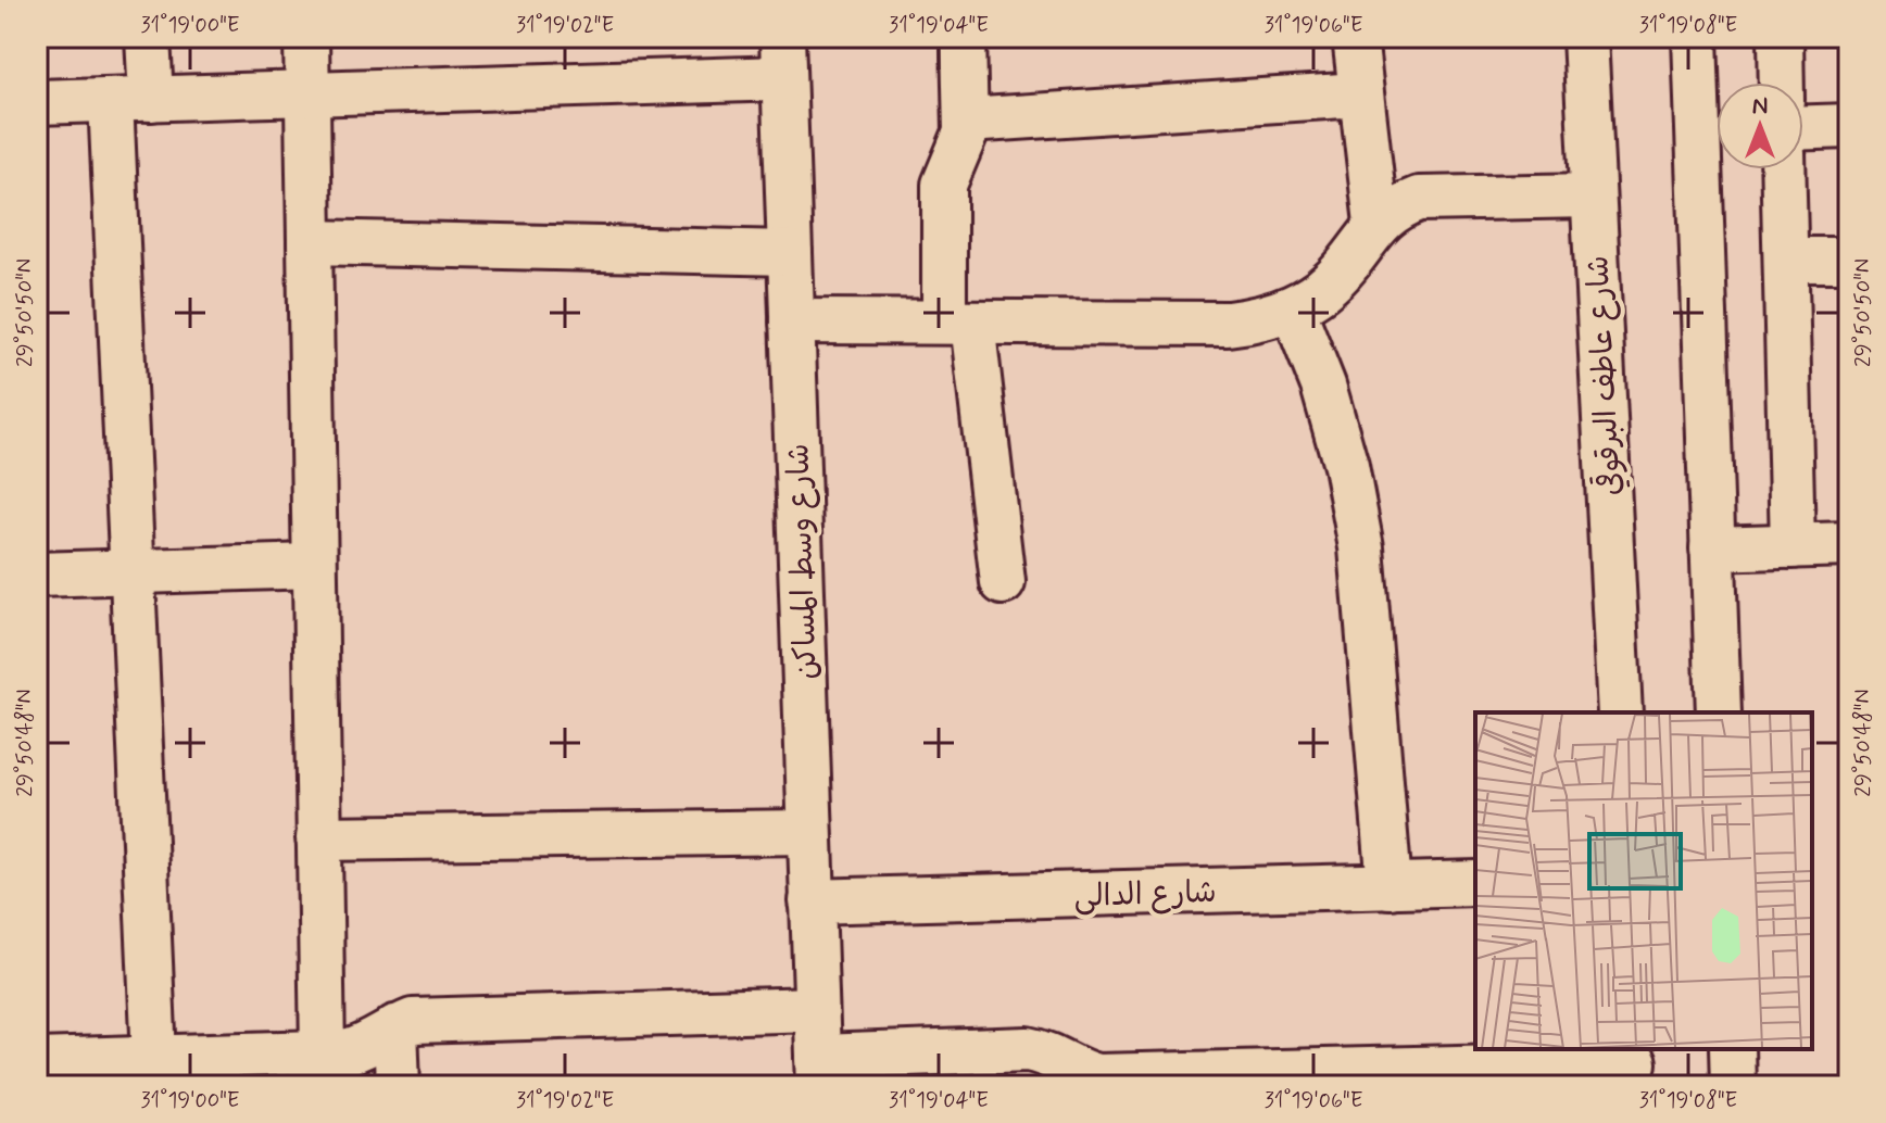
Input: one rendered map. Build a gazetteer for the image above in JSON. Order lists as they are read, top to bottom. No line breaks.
{"streets":{"street":["شارع عاطف البرقوقي","شارع وسط المساكن","شارع الدالى"]},"crossings":[["شارع وسط المساكن","شارع الدالى"]],"north":"top","coordinates":["31°19'00\"E","31°19'02\"E","31°19'04\"E","31°19'06\"E","31°19'08\"E","29°50'50\"N","29°50'48\"N"]}
